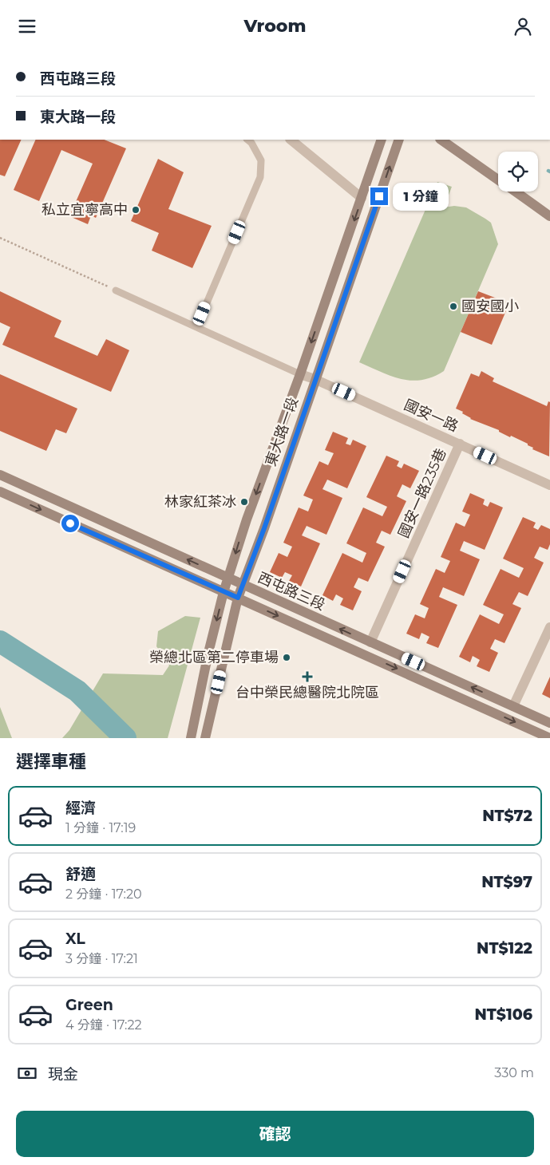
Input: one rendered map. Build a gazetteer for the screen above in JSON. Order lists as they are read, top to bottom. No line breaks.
{"streets":{"street":["國安一路","東大路一段","國安一路235巷","西屯路三段"]},"crossings":[["國安一路","東大路一段"],["國安一路","國安一路235巷"],["東大路一段","西屯路三段"],["國安一路235巷","西屯路三段"]],"places":{"other":["私立宜寧高中","國安國小","林家紅茶冰","榮總北區第二停車場"],"health":["台中榮民總醫院北院區"]},"page":{"header":"Vroom","banner":["西屯路三段","東大路一段"],"bubble":"1 分鐘","heading":"選擇車種","list":[{"name":"經濟","note":"1 分鐘 · 17:19","value":"NT$72"},{"name":"舒適","note":"2 分鐘 · 17:20","value":"NT$97"},{"name":"XL","note":"3 分鐘 · 17:21","value":"NT$122"},{"name":"Green","note":"4 分鐘 · 17:22","value":"NT$106"}],"pay":["現金","330 m"],"buttons":"確認"}}
